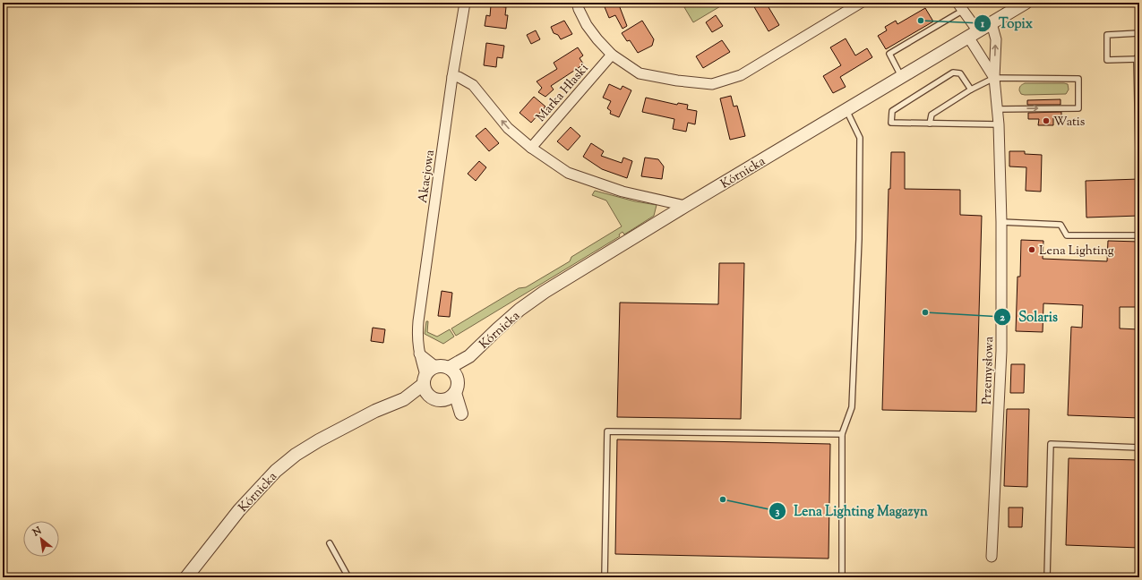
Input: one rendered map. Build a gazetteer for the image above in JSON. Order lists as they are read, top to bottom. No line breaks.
{"streets":{"street":["Marka Hłaski","Kórnicka","Akacjowa","Przemysłowa"]},"crossings":[["Kórnicka","Przemysłowa"]],"places":["Topix","Watis","Lena Lighting","Solaris","Lena Lighting Magazyn"],"north":"top left"}
